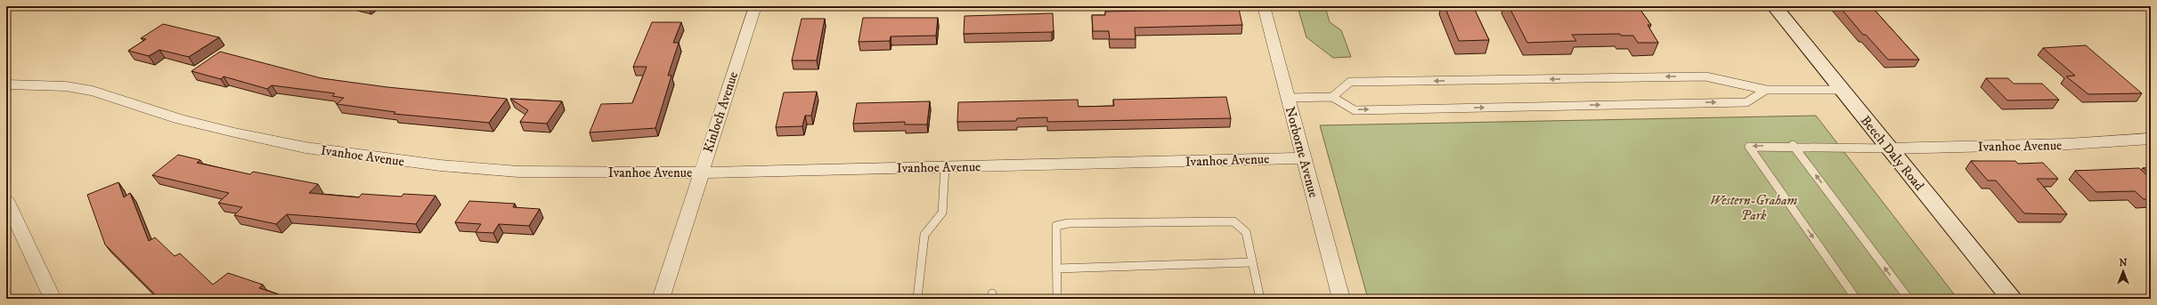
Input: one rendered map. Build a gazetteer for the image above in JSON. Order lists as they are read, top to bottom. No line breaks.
{"streets":{"main road":["Beech Daly Road"],"street":["Kinloch Avenue","Ivanhoe Avenue","Norborne Avenue"]},"crossings":[["Kinloch Avenue","Ivanhoe Avenue"],["Ivanhoe Avenue","Norborne Avenue"],["Ivanhoe Avenue","Beech Daly Road"]],"parks":["Western-Graham Park"],"north":"top"}
